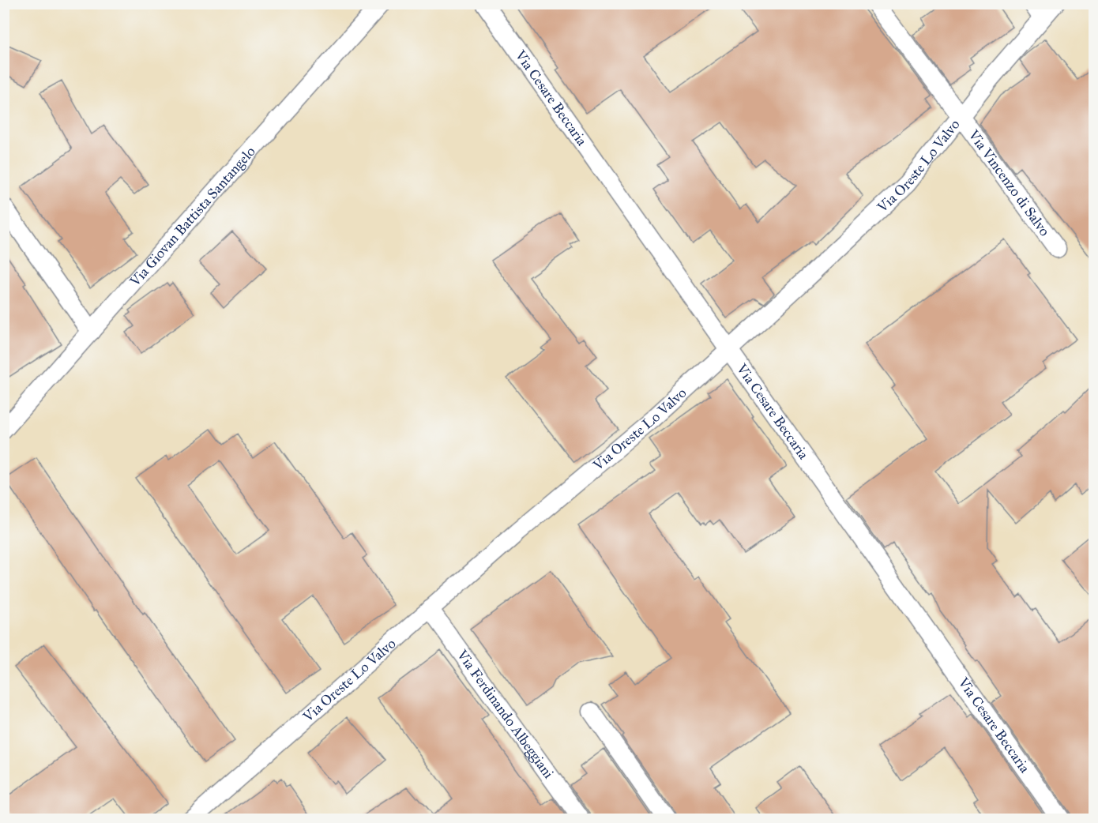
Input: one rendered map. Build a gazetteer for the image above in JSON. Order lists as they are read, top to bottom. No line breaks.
{"streets":{"street":["Via Cesare Beccaria","Via Oreste Lo Valvo","Via Vincenzo di Salvo","Via Giovan Battista Santangelo","Via Ferdinando Albeggiani"]},"crossings":[["Via Cesare Beccaria","Via Oreste Lo Valvo"],["Via Oreste Lo Valvo","Via Vincenzo di Salvo"],["Via Oreste Lo Valvo","Via Ferdinando Albeggiani"]]}
